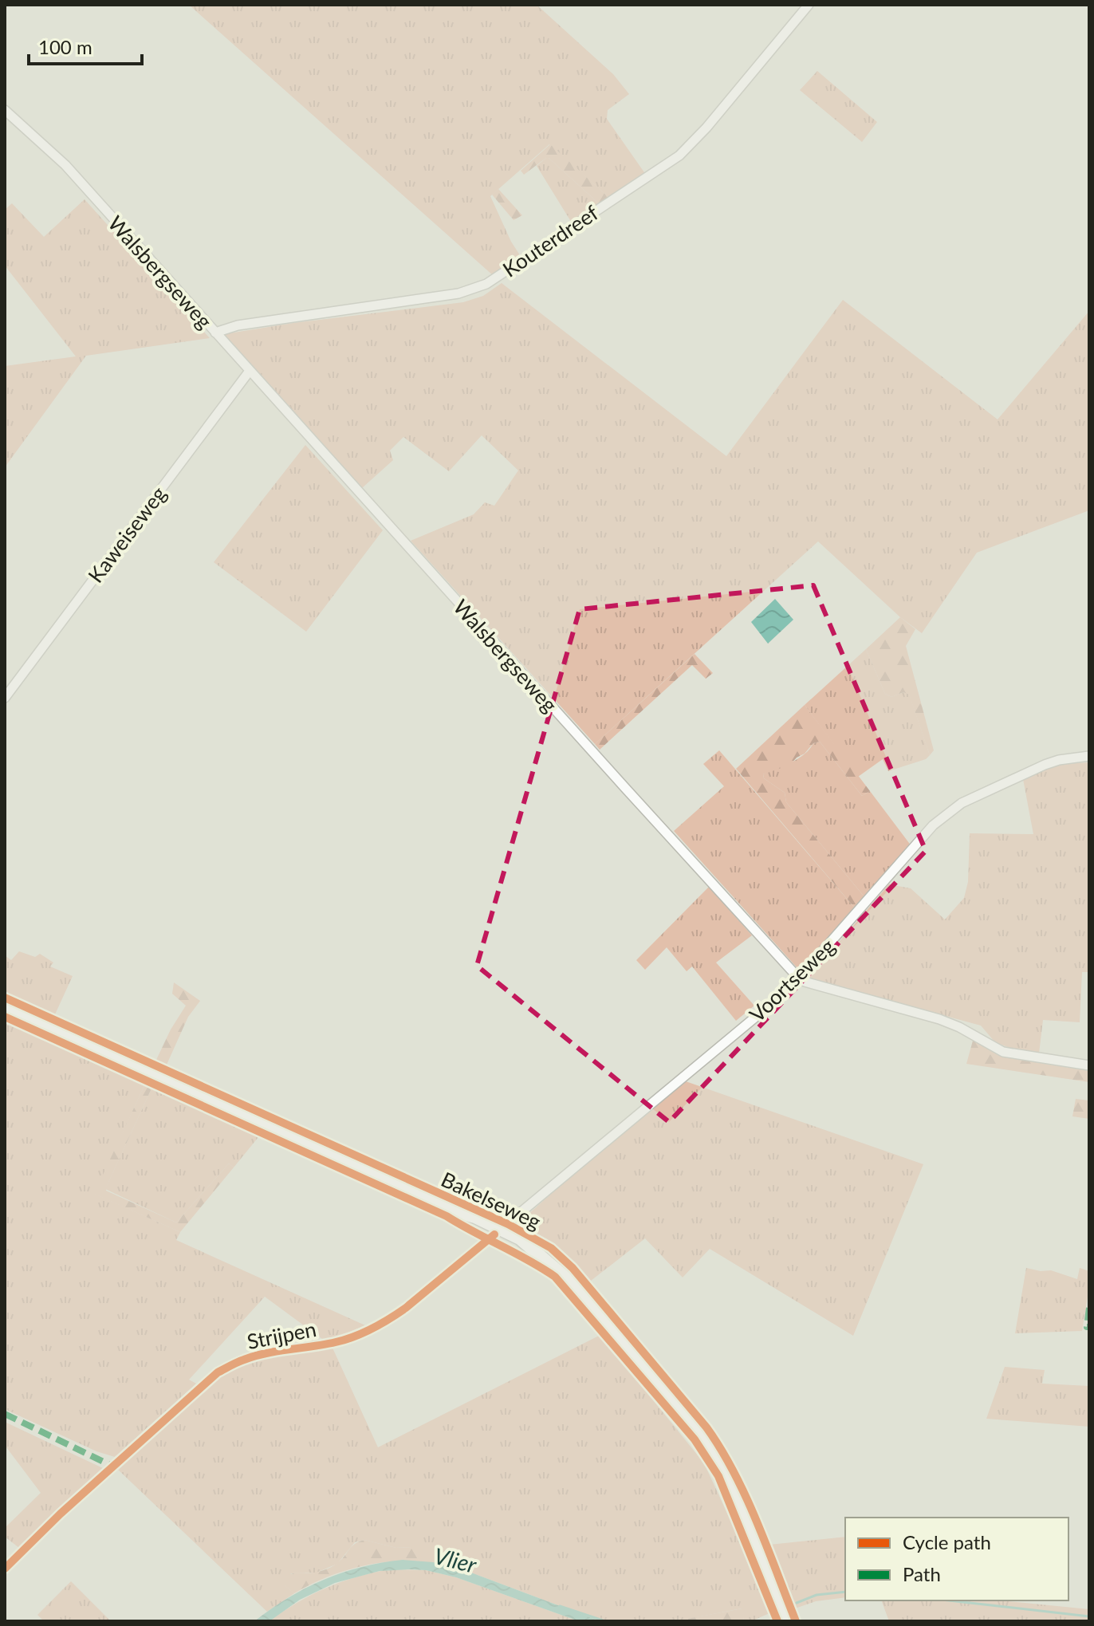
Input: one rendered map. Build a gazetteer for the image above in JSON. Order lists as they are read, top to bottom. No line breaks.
{"streets":{"main road":["Bakelseweg"],"street":["Kouterdreef","Walsbergseweg","Kaweiseweg","Voortseweg","Strijpen"]},"crossings":[["Kouterdreef","Walsbergseweg"],["Walsbergseweg","Kaweiseweg"],["Walsbergseweg","Voortseweg"],["Voortseweg","Bakelseweg"],["Voortseweg","Strijpen"],["Bakelseweg","Strijpen"]],"water":["Vlier"],"legend":["Cycle path","Path"],"scale_bar":"100 m"}
